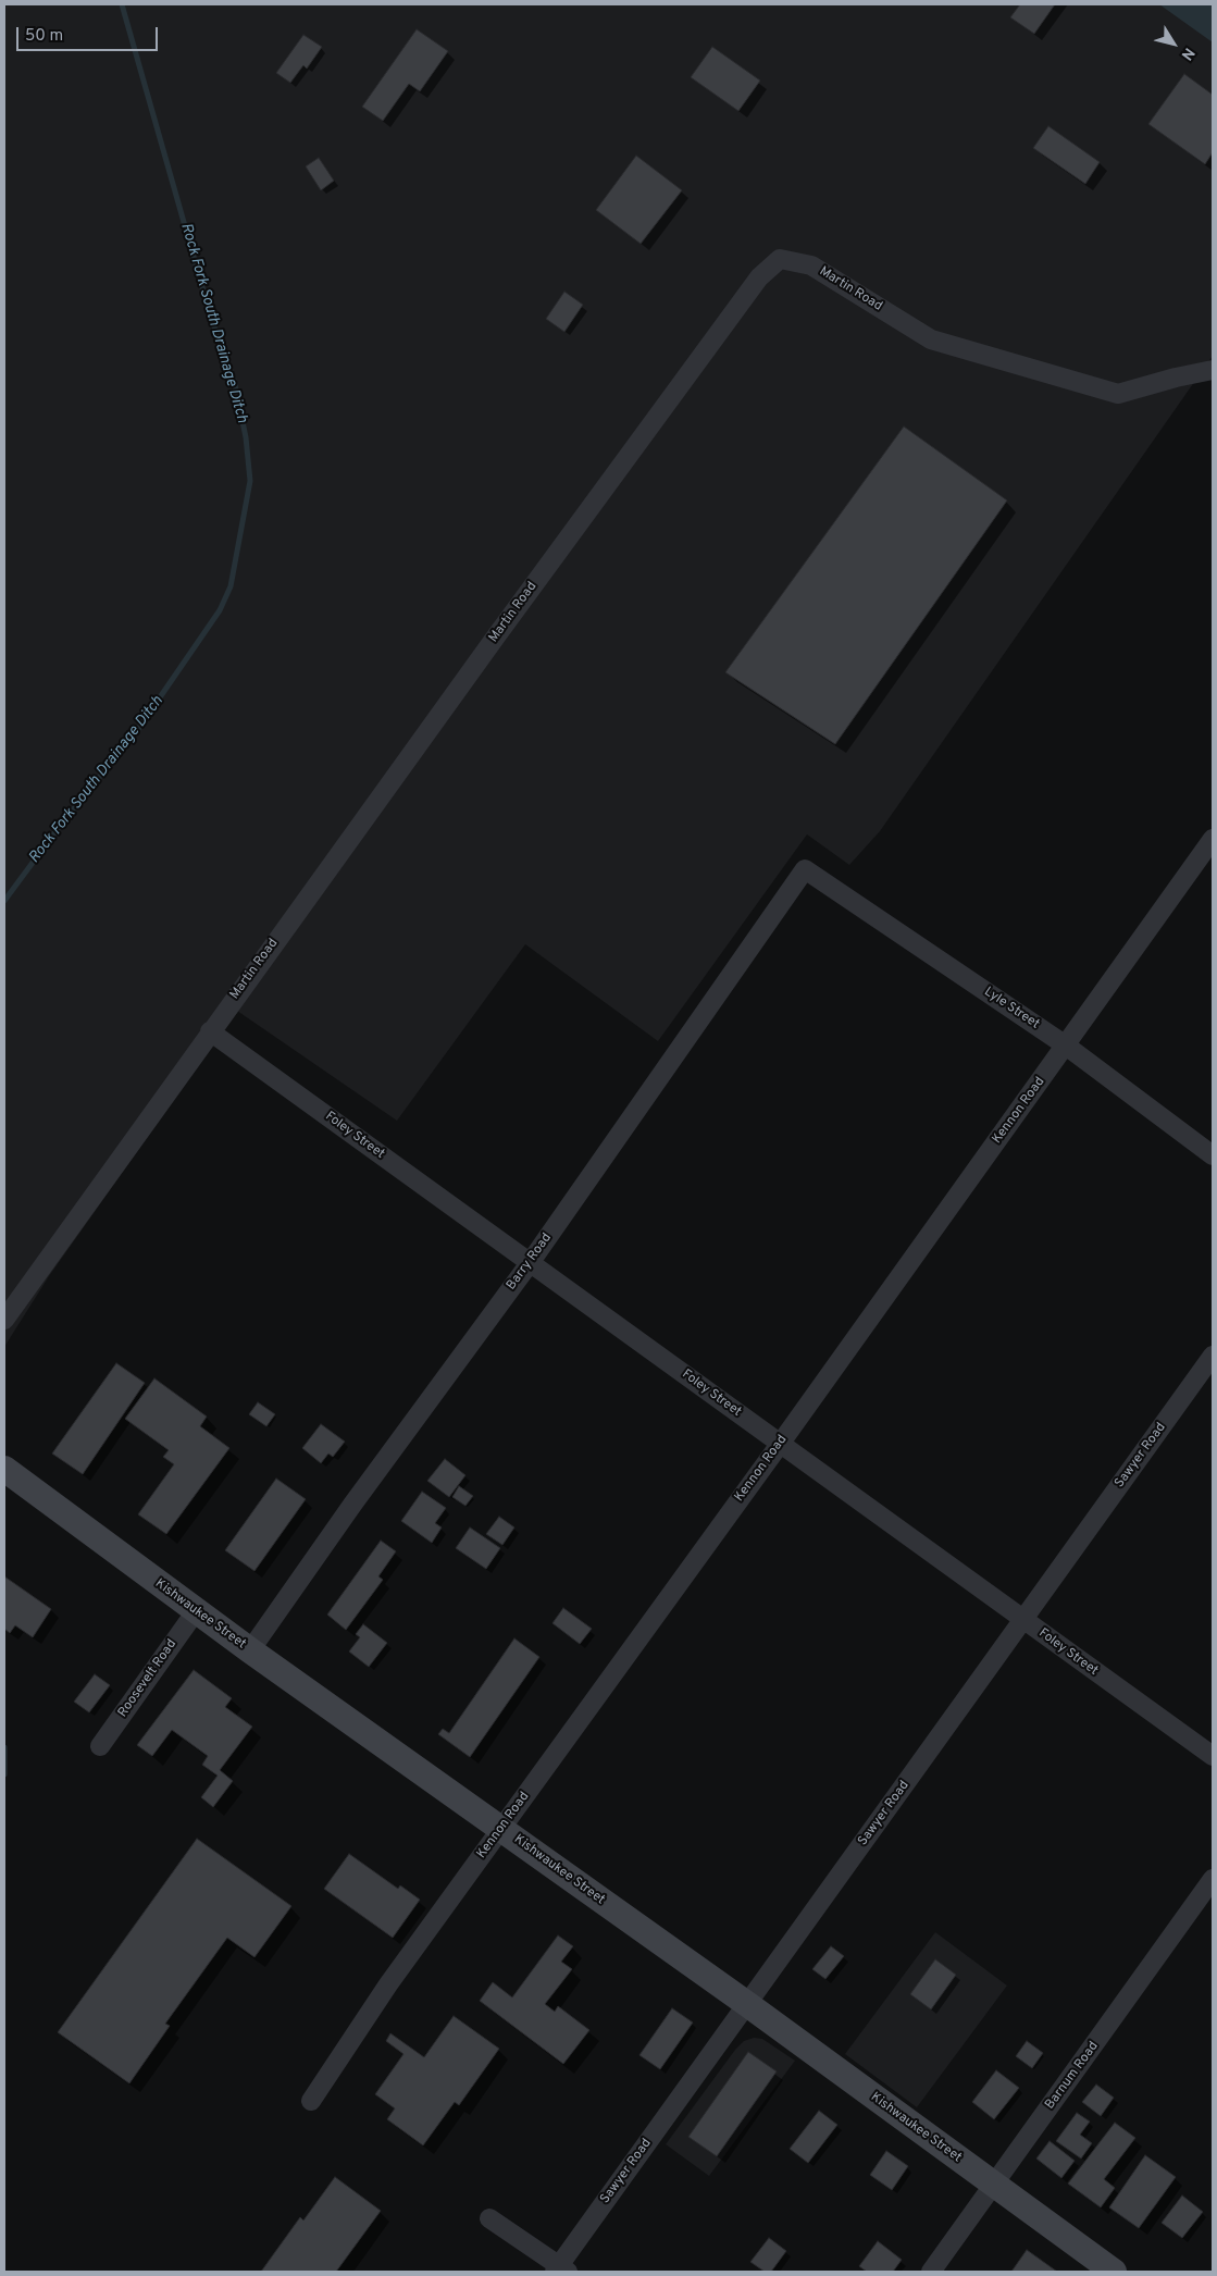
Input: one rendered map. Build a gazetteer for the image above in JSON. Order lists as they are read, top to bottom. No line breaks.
{"streets":{"street":["Martin Road","Lyle Street","Kennon Road","Foley Street","Barry Road","Sawyer Road","Kishwaukee Street","Roosevelt Road","Barnum Road"]},"crossings":[["Martin Road","Foley Street"],["Lyle Street","Kennon Road"],["Lyle Street","Barry Road"],["Kennon Road","Foley Street"],["Kennon Road","Kishwaukee Street"],["Foley Street","Barry Road"],["Foley Street","Sawyer Road"],["Barry Road","Kishwaukee Street"],["Sawyer Road","Kishwaukee Street"],["Kishwaukee Street","Roosevelt Road"],["Kishwaukee Street","Barnum Road"]],"water":["Rock Fork South Drainage Ditch"],"scale_bar":"50 m","north":"bottom right"}
